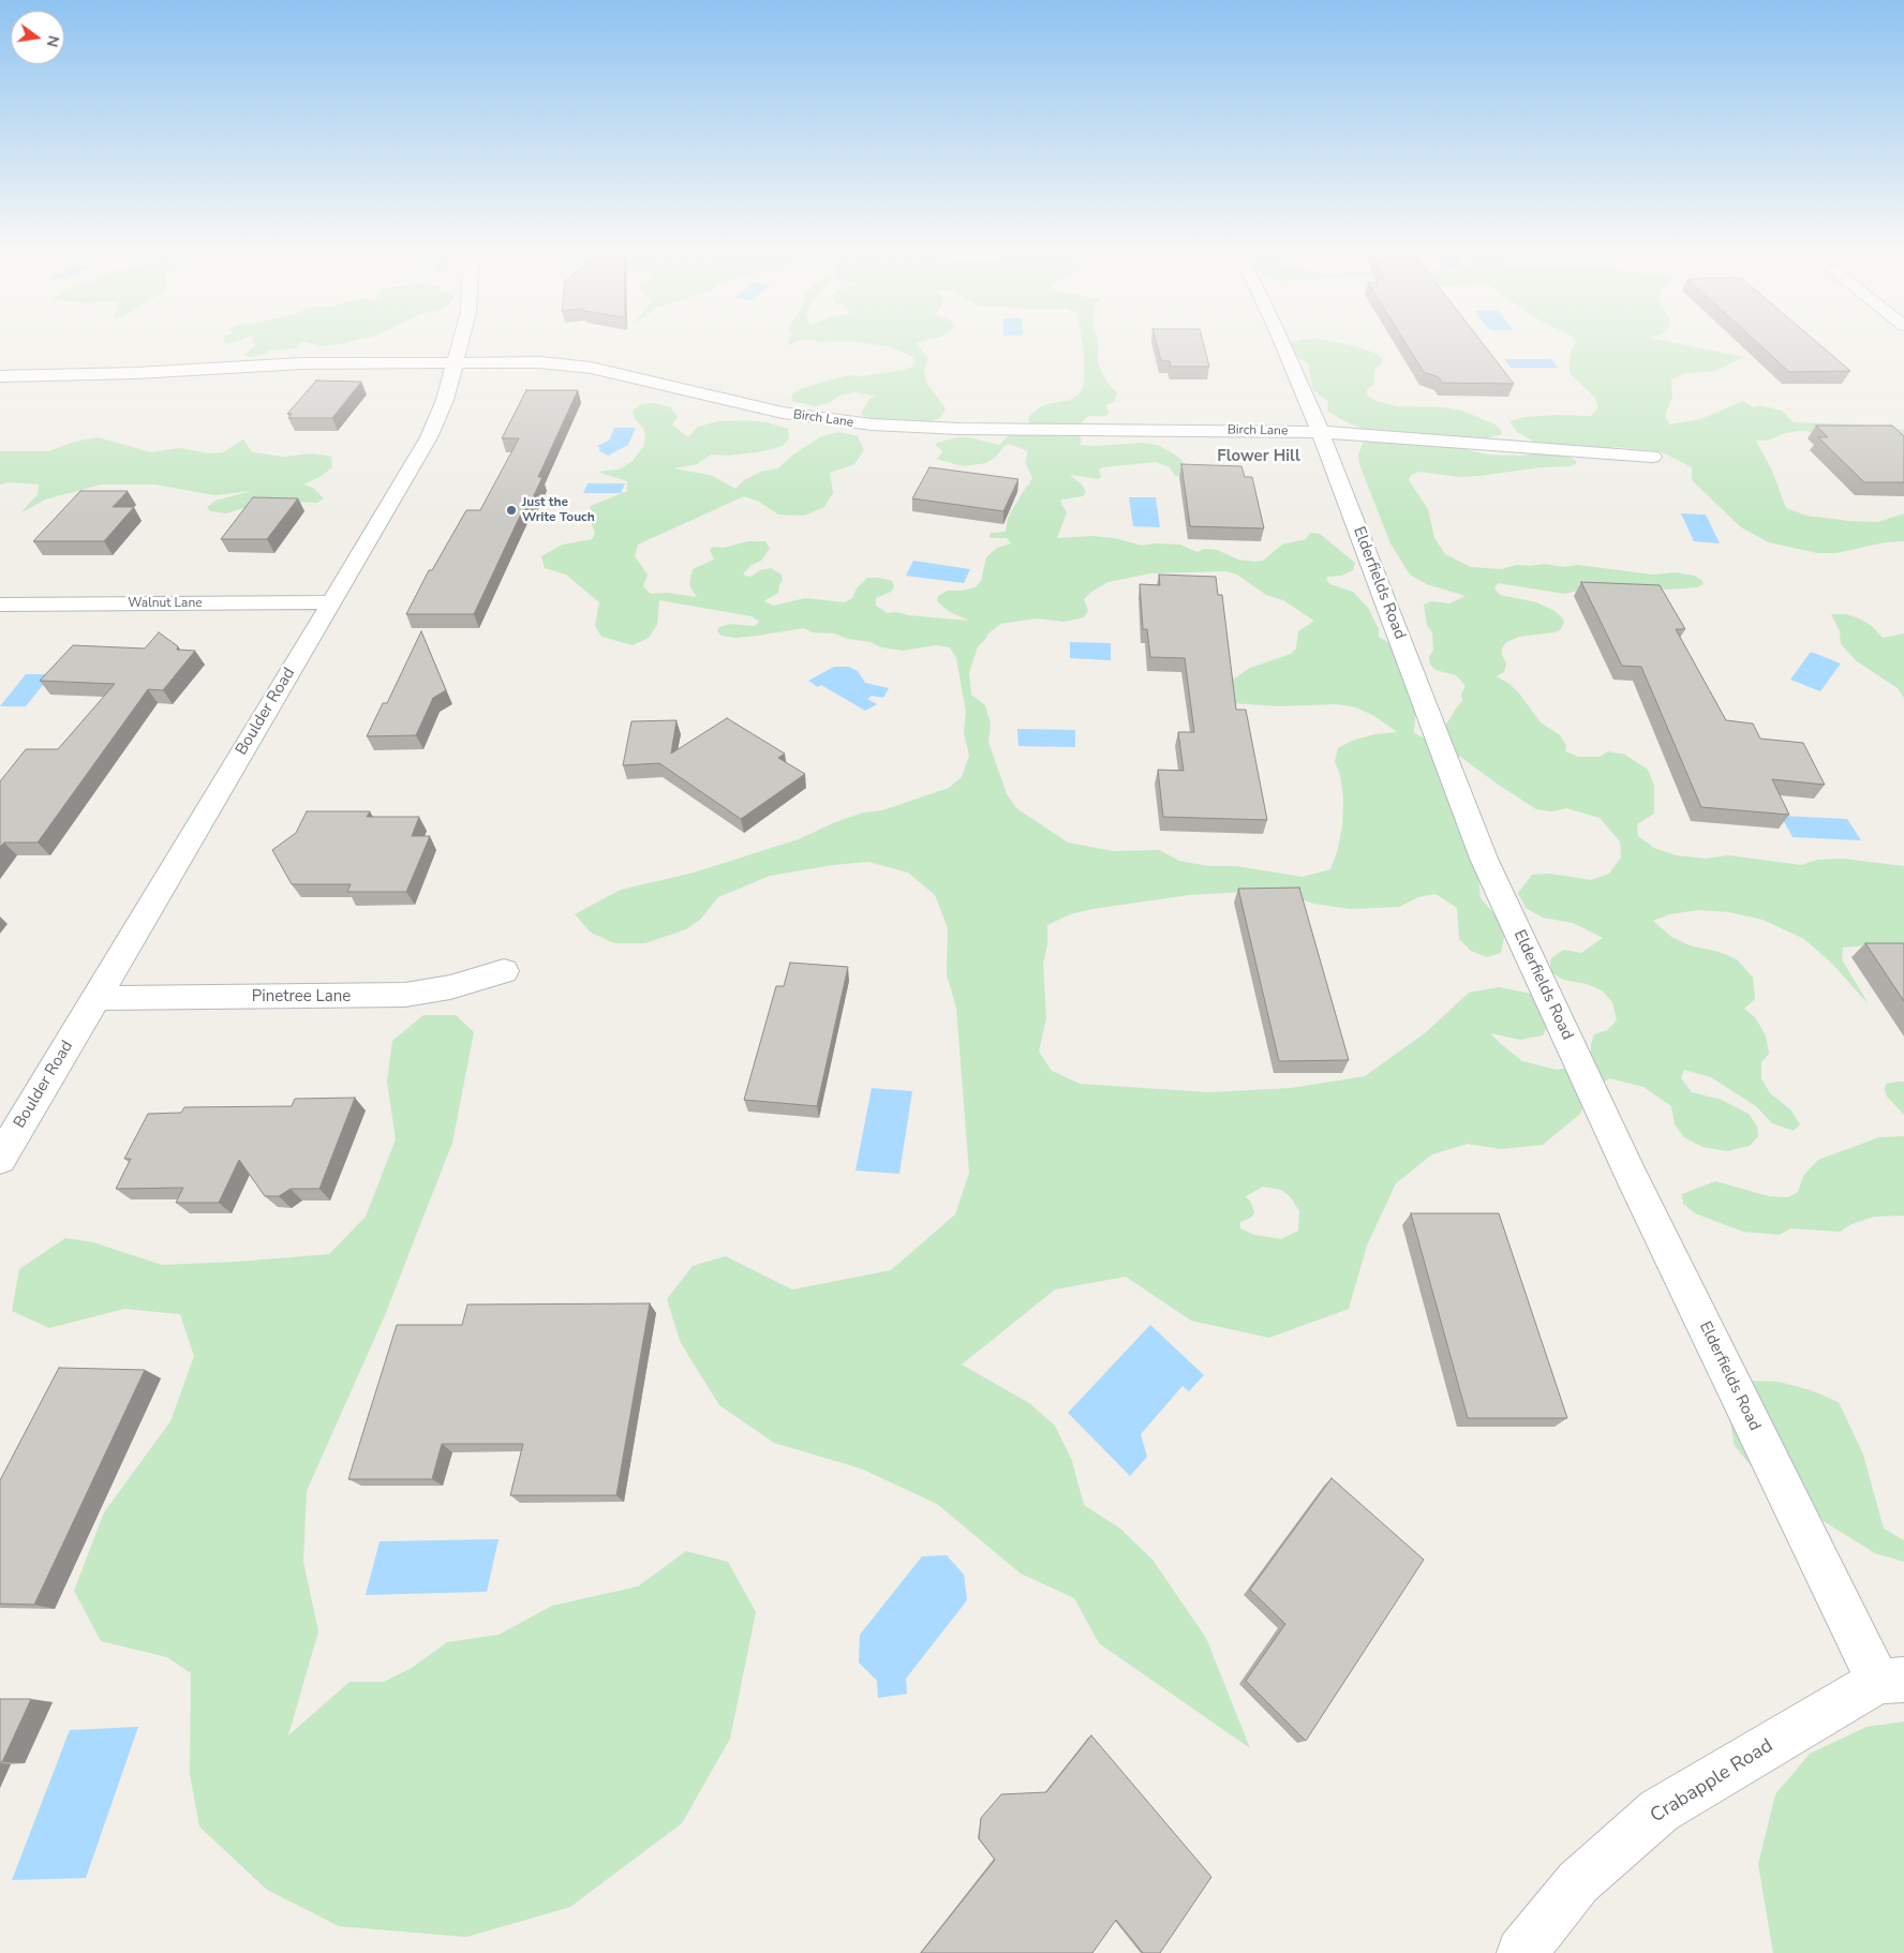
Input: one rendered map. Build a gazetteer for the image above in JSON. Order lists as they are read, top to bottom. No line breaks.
{"streets":{"street":["Birch Lane","Elderfields Road","Walnut Lane","Boulder Road","Pinetree Lane","Crabapple Road"]},"crossings":[["Birch Lane","Elderfields Road"],["Birch Lane","Boulder Road"],["Elderfields Road","Crabapple Road"],["Walnut Lane","Boulder Road"],["Boulder Road","Pinetree Lane"]],"districts":["Flower Hill"],"places":["Just the Write Touch"],"north":"right"}
